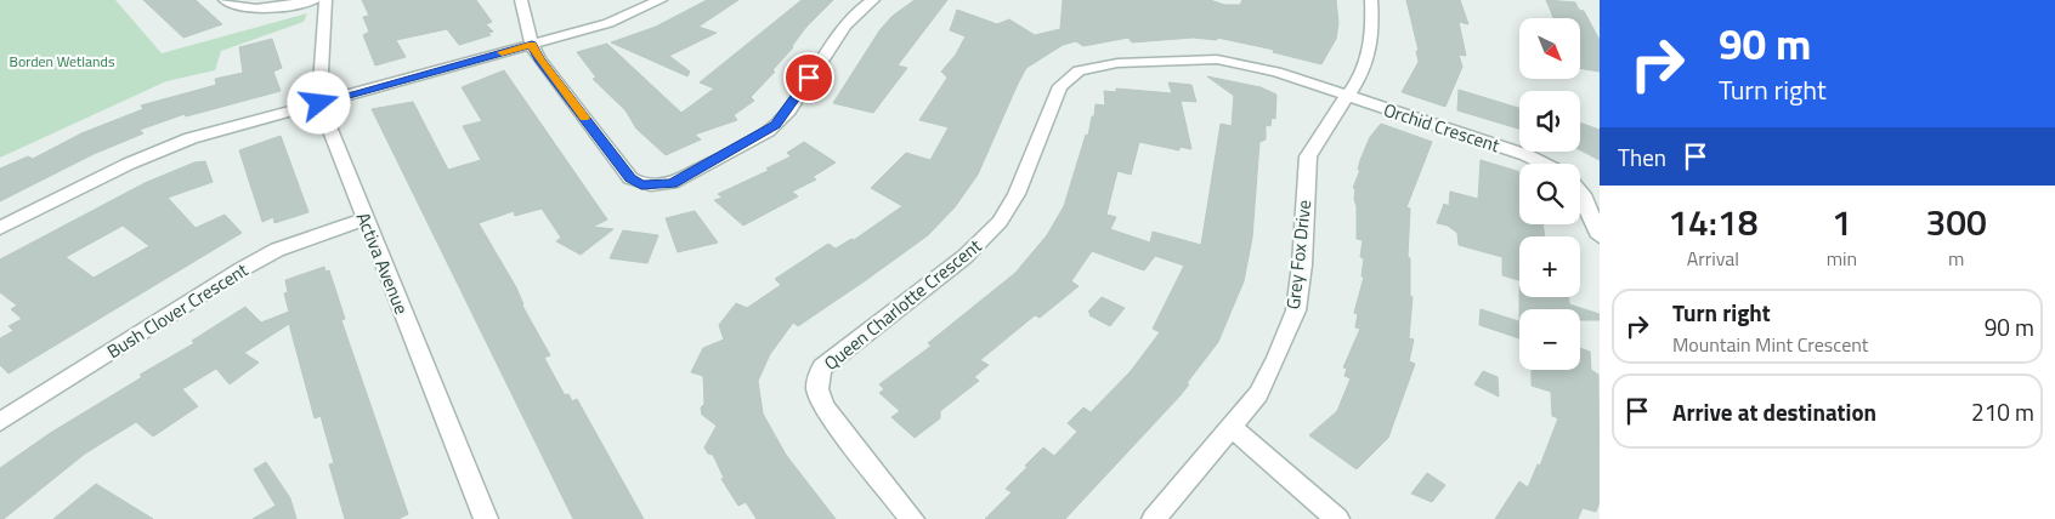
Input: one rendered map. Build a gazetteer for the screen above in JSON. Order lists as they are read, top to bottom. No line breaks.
{"streets":{"street":["Orchid Crescent","Grey Fox Drive","Activa Avenue","Queen Charlotte Crescent","Bush Clover Crescent"]},"crossings":[["Orchid Crescent","Grey Fox Drive"],["Orchid Crescent","Queen Charlotte Crescent"],["Grey Fox Drive","Queen Charlotte Crescent"],["Activa Avenue","Bush Clover Crescent"]],"parks":["Borden Wetlands"],"north":"bottom right","page":{"turn":["90 m","Turn right"],"map_buttons":["+","−"],"then":"Then","eta":["14:18","Arrival","1","min","300","m"],"list":[{"name":"Turn right","note":"Mountain Mint Crescent","value":"90 m"},{"name":"Arrive at destination","value":"210 m"}]}}
